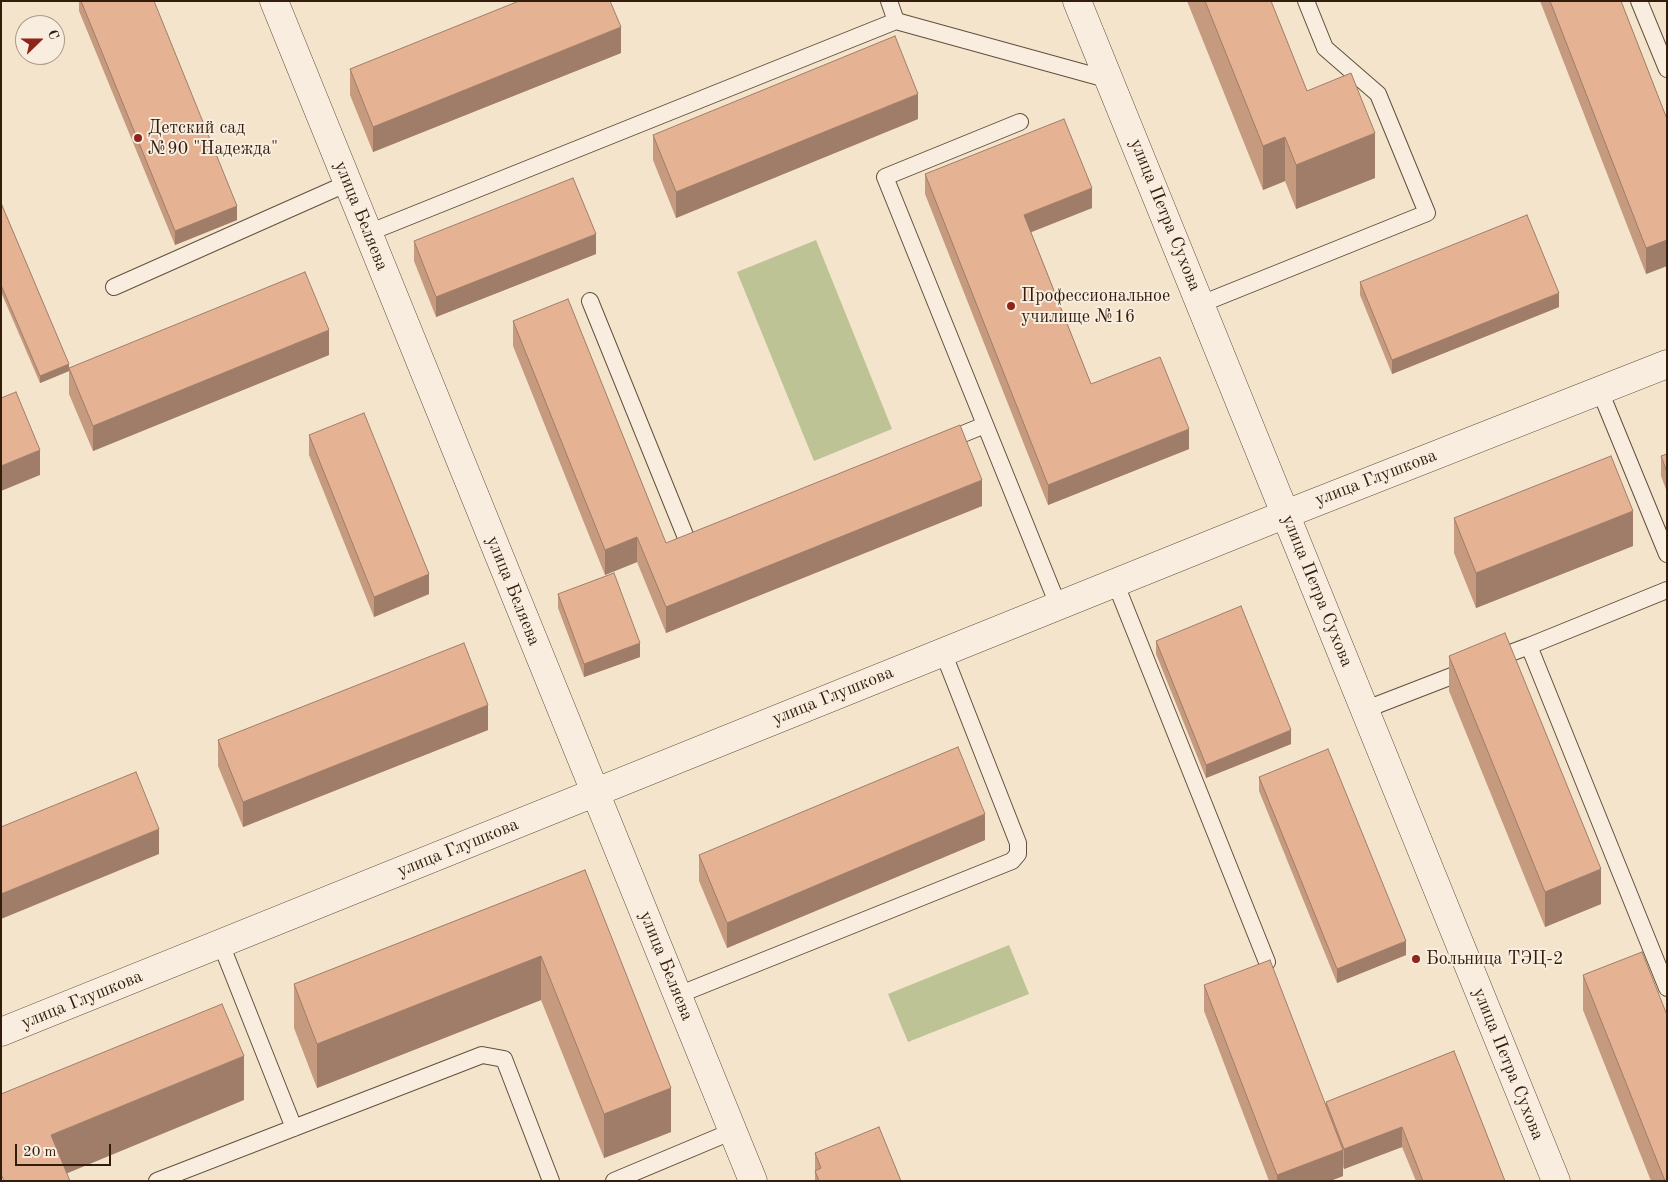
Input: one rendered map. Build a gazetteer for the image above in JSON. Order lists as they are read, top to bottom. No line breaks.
{"streets":{"street":["улица Петра Сухова","улица Беляева","улица Глушкова"]},"crossings":[["улица Петра Сухова","улица Глушкова"],["улица Беляева","улица Глушкова"]],"places":["Детский сад №90 \"Надежда\"","Профессиональное училище №16","Больница ТЭЦ-2"],"scale_bar":"20 m","north":"right"}
